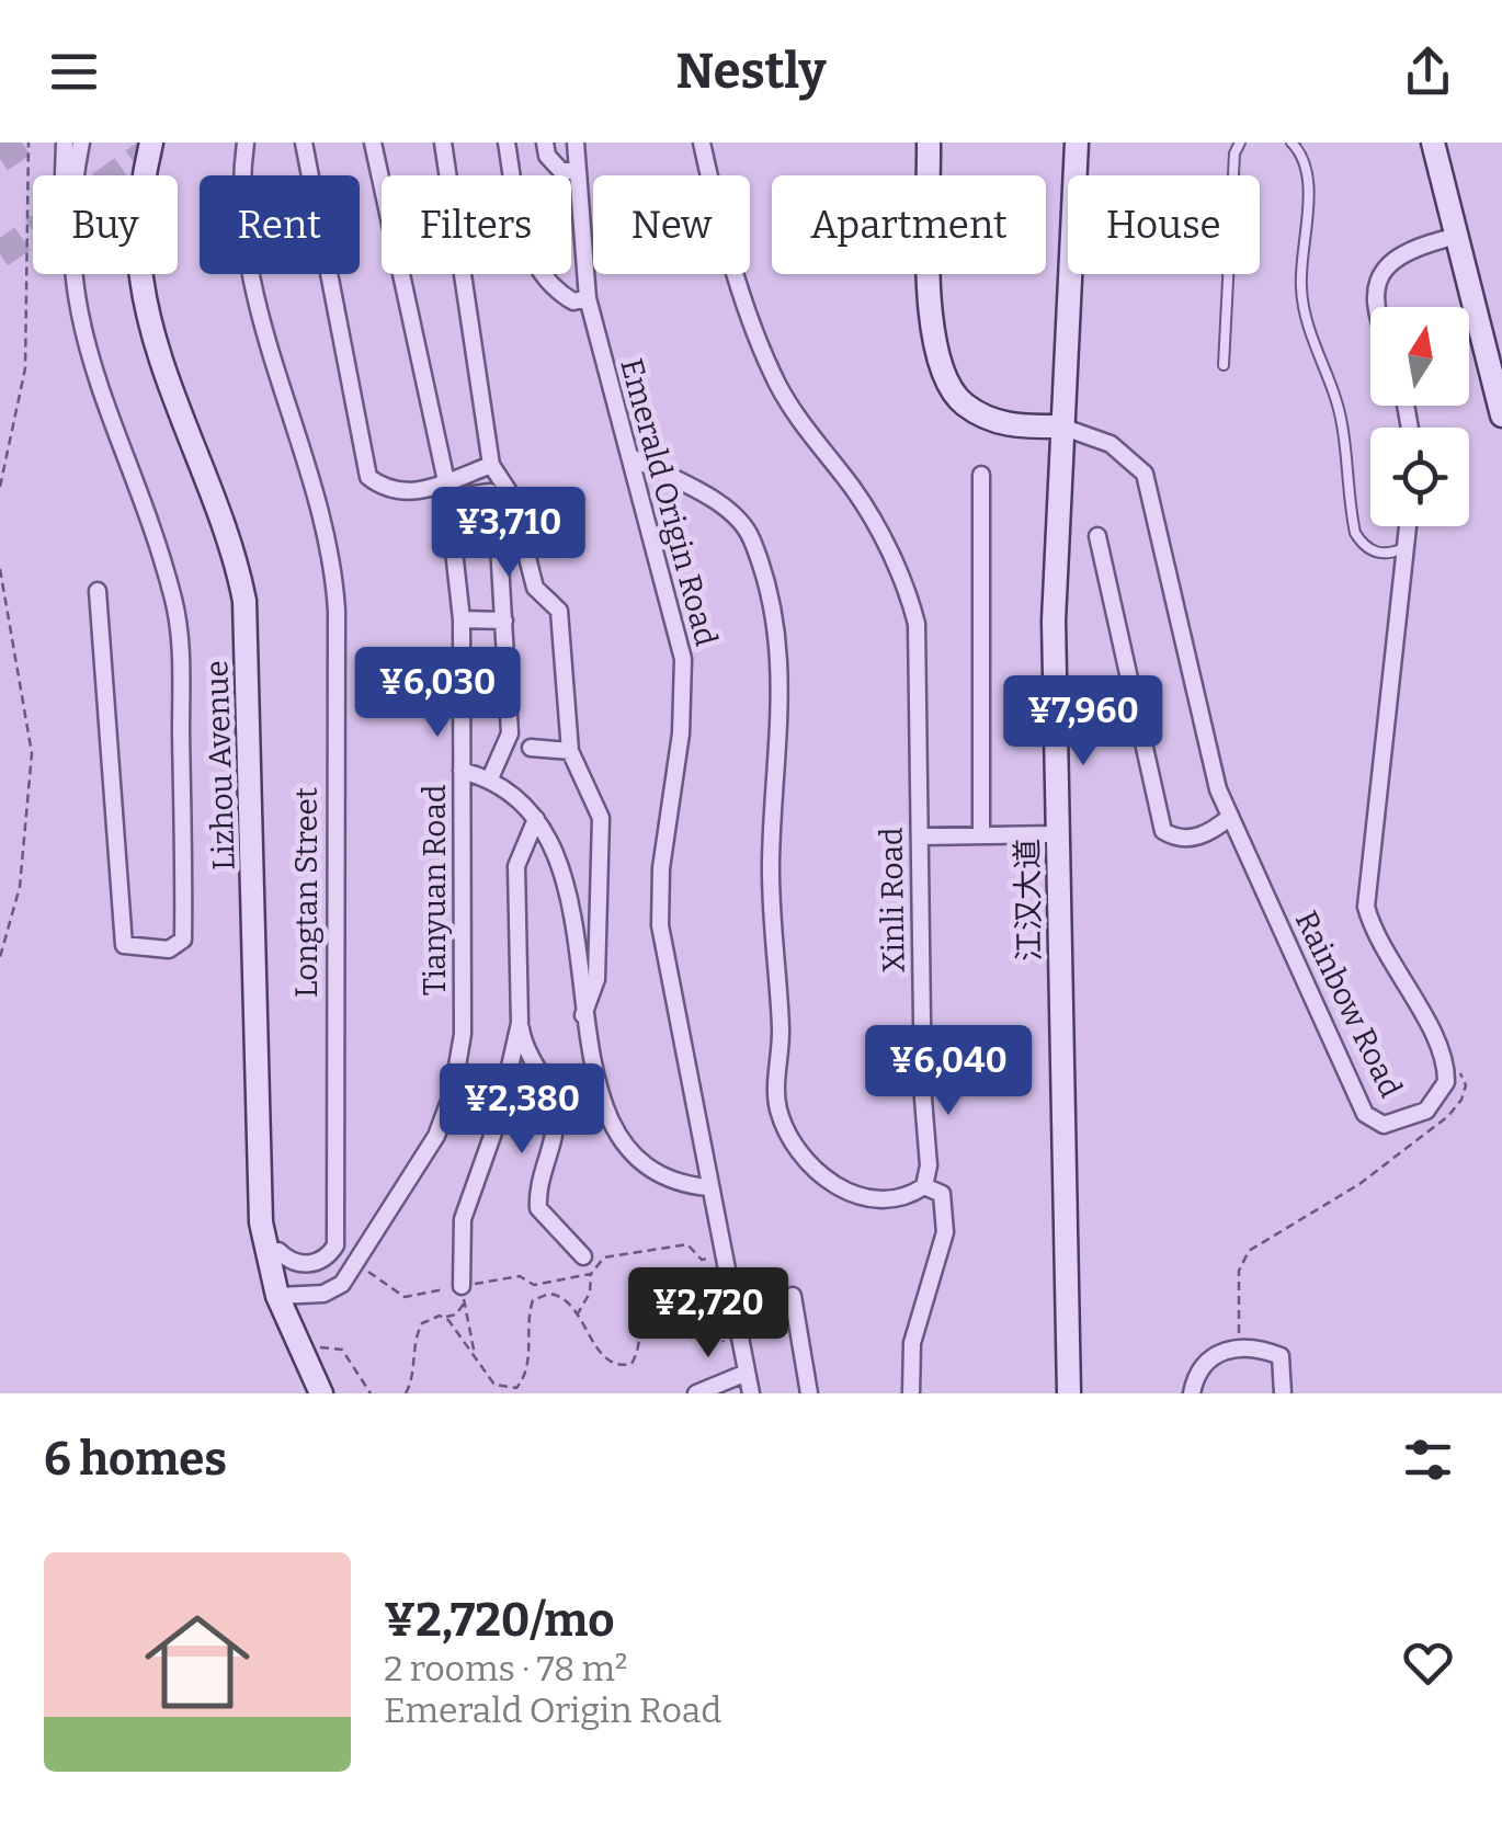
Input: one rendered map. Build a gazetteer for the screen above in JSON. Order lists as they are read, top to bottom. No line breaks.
{"streets":{"main road":["Lizhou Avenue","江汉大道"],"street":["Emerald Origin Road","Tianyuan Road","Longtan Street","Xinli Road","Rainbow Road"]},"crossings":[["Lizhou Avenue","Tianyuan Road"],["Lizhou Avenue","Longtan Street"],["江汉大道","Rainbow Road"]],"north":"top","page":{"header":"Nestly","chip":["Buy","Rent","Filters","New","Apartment","House"],"price":["¥3,710","¥6,030","¥7,960","¥6,040","¥2,380","¥2,720"],"heading":"6 homes","list":[{"name":"¥2,720/mo","note":"2 rooms · 78 m² · Emerald Origin Road"}]}}
